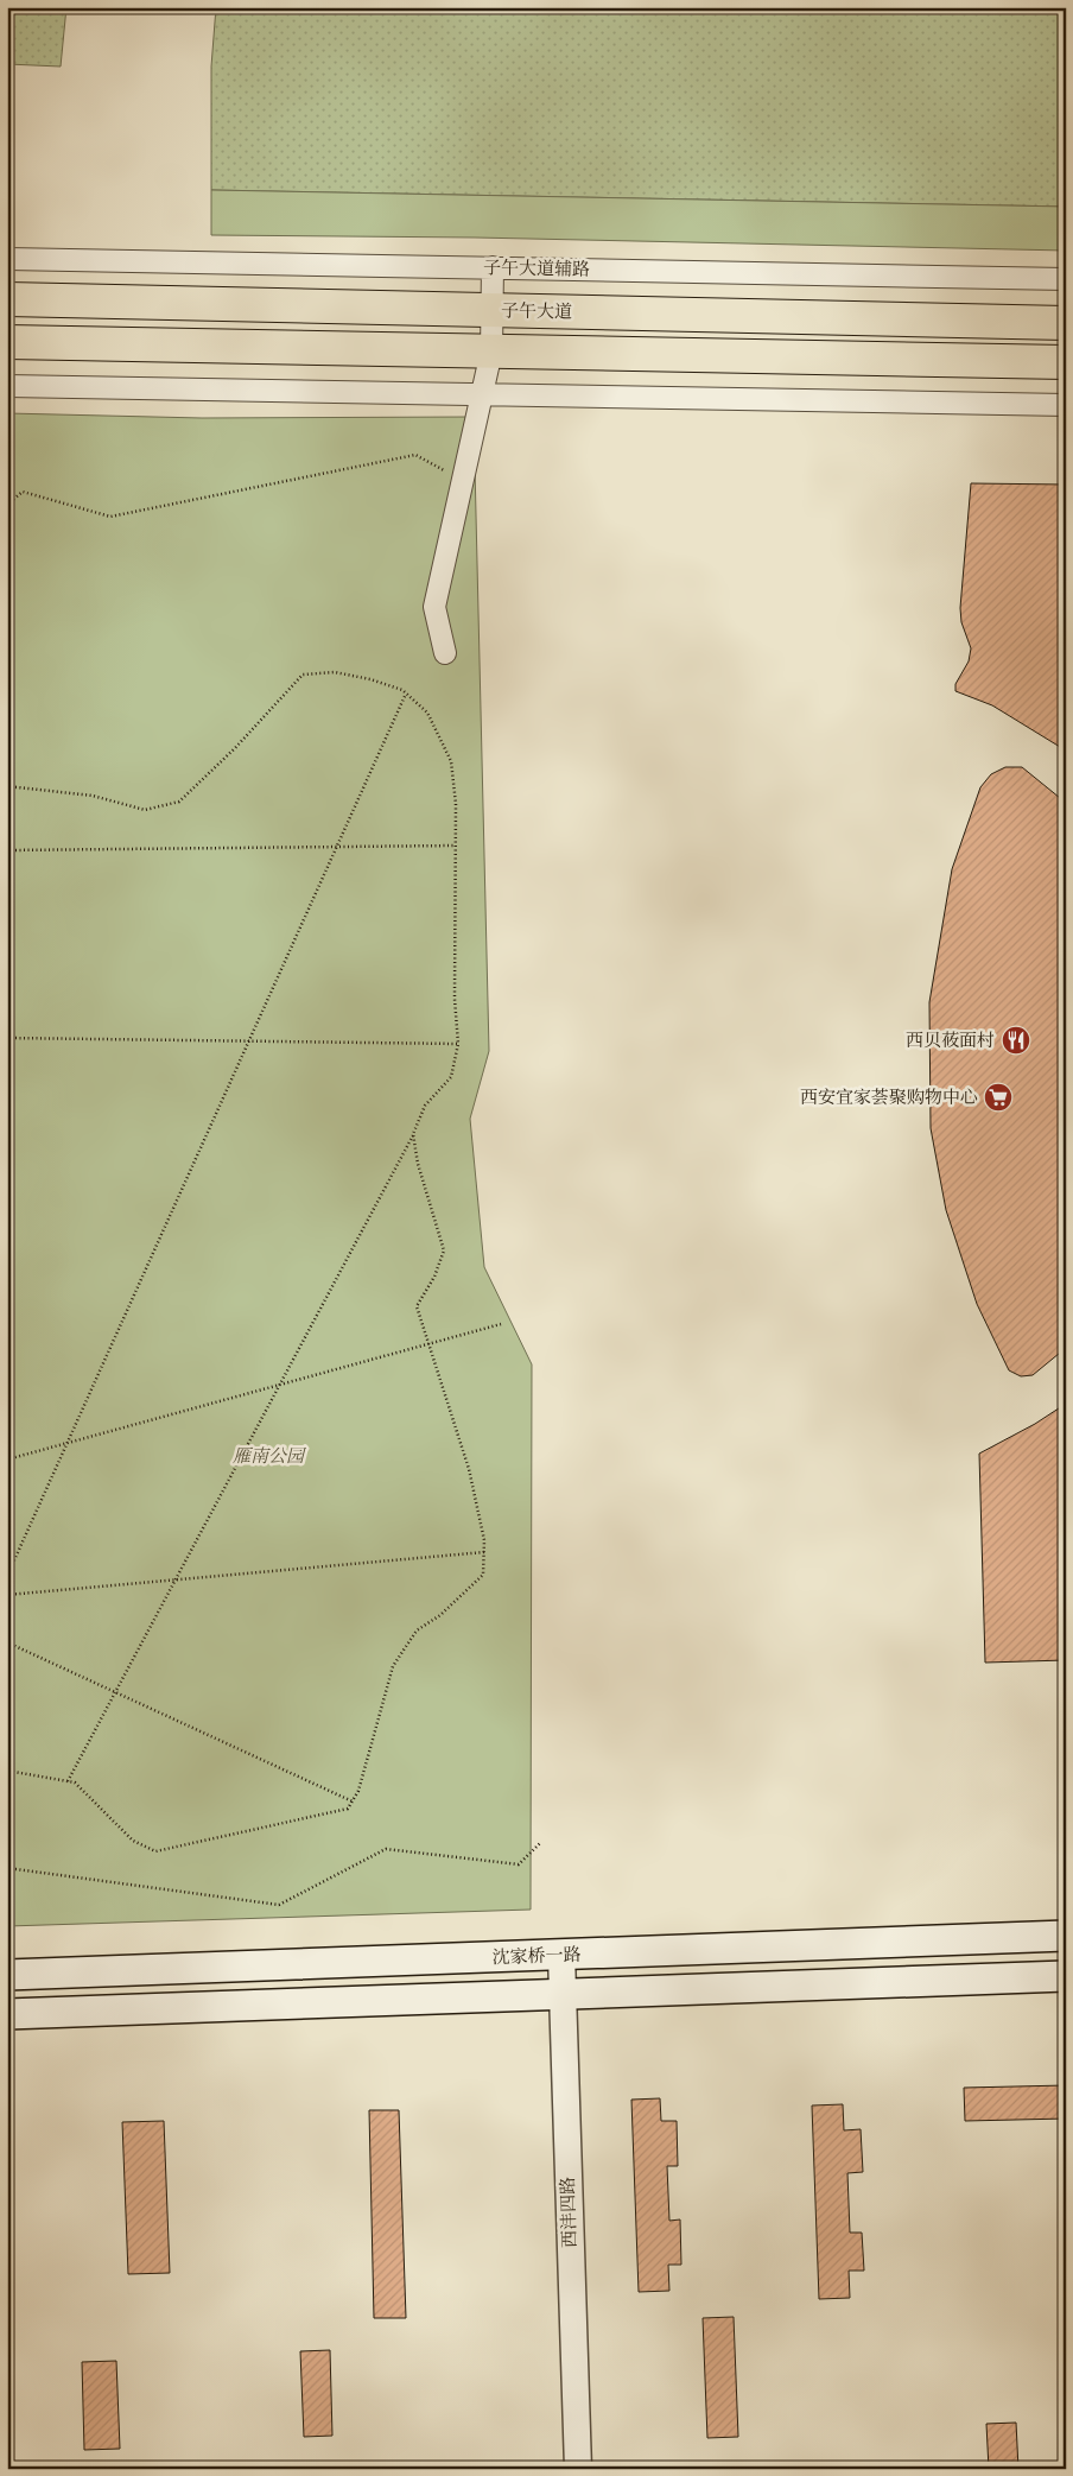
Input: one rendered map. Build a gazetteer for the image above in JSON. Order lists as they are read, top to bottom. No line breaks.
{"streets":{"main road":["子午大道","沈家桥一路"],"street":["子午大道辅路","西沣四路"]},"crossings":[["沈家桥一路","西沣四路"]],"parks":["雁南公园"],"places":{"restaurant":["西贝莜面村"],"supermarket":["西安宜家荟聚购物中心"]}}
